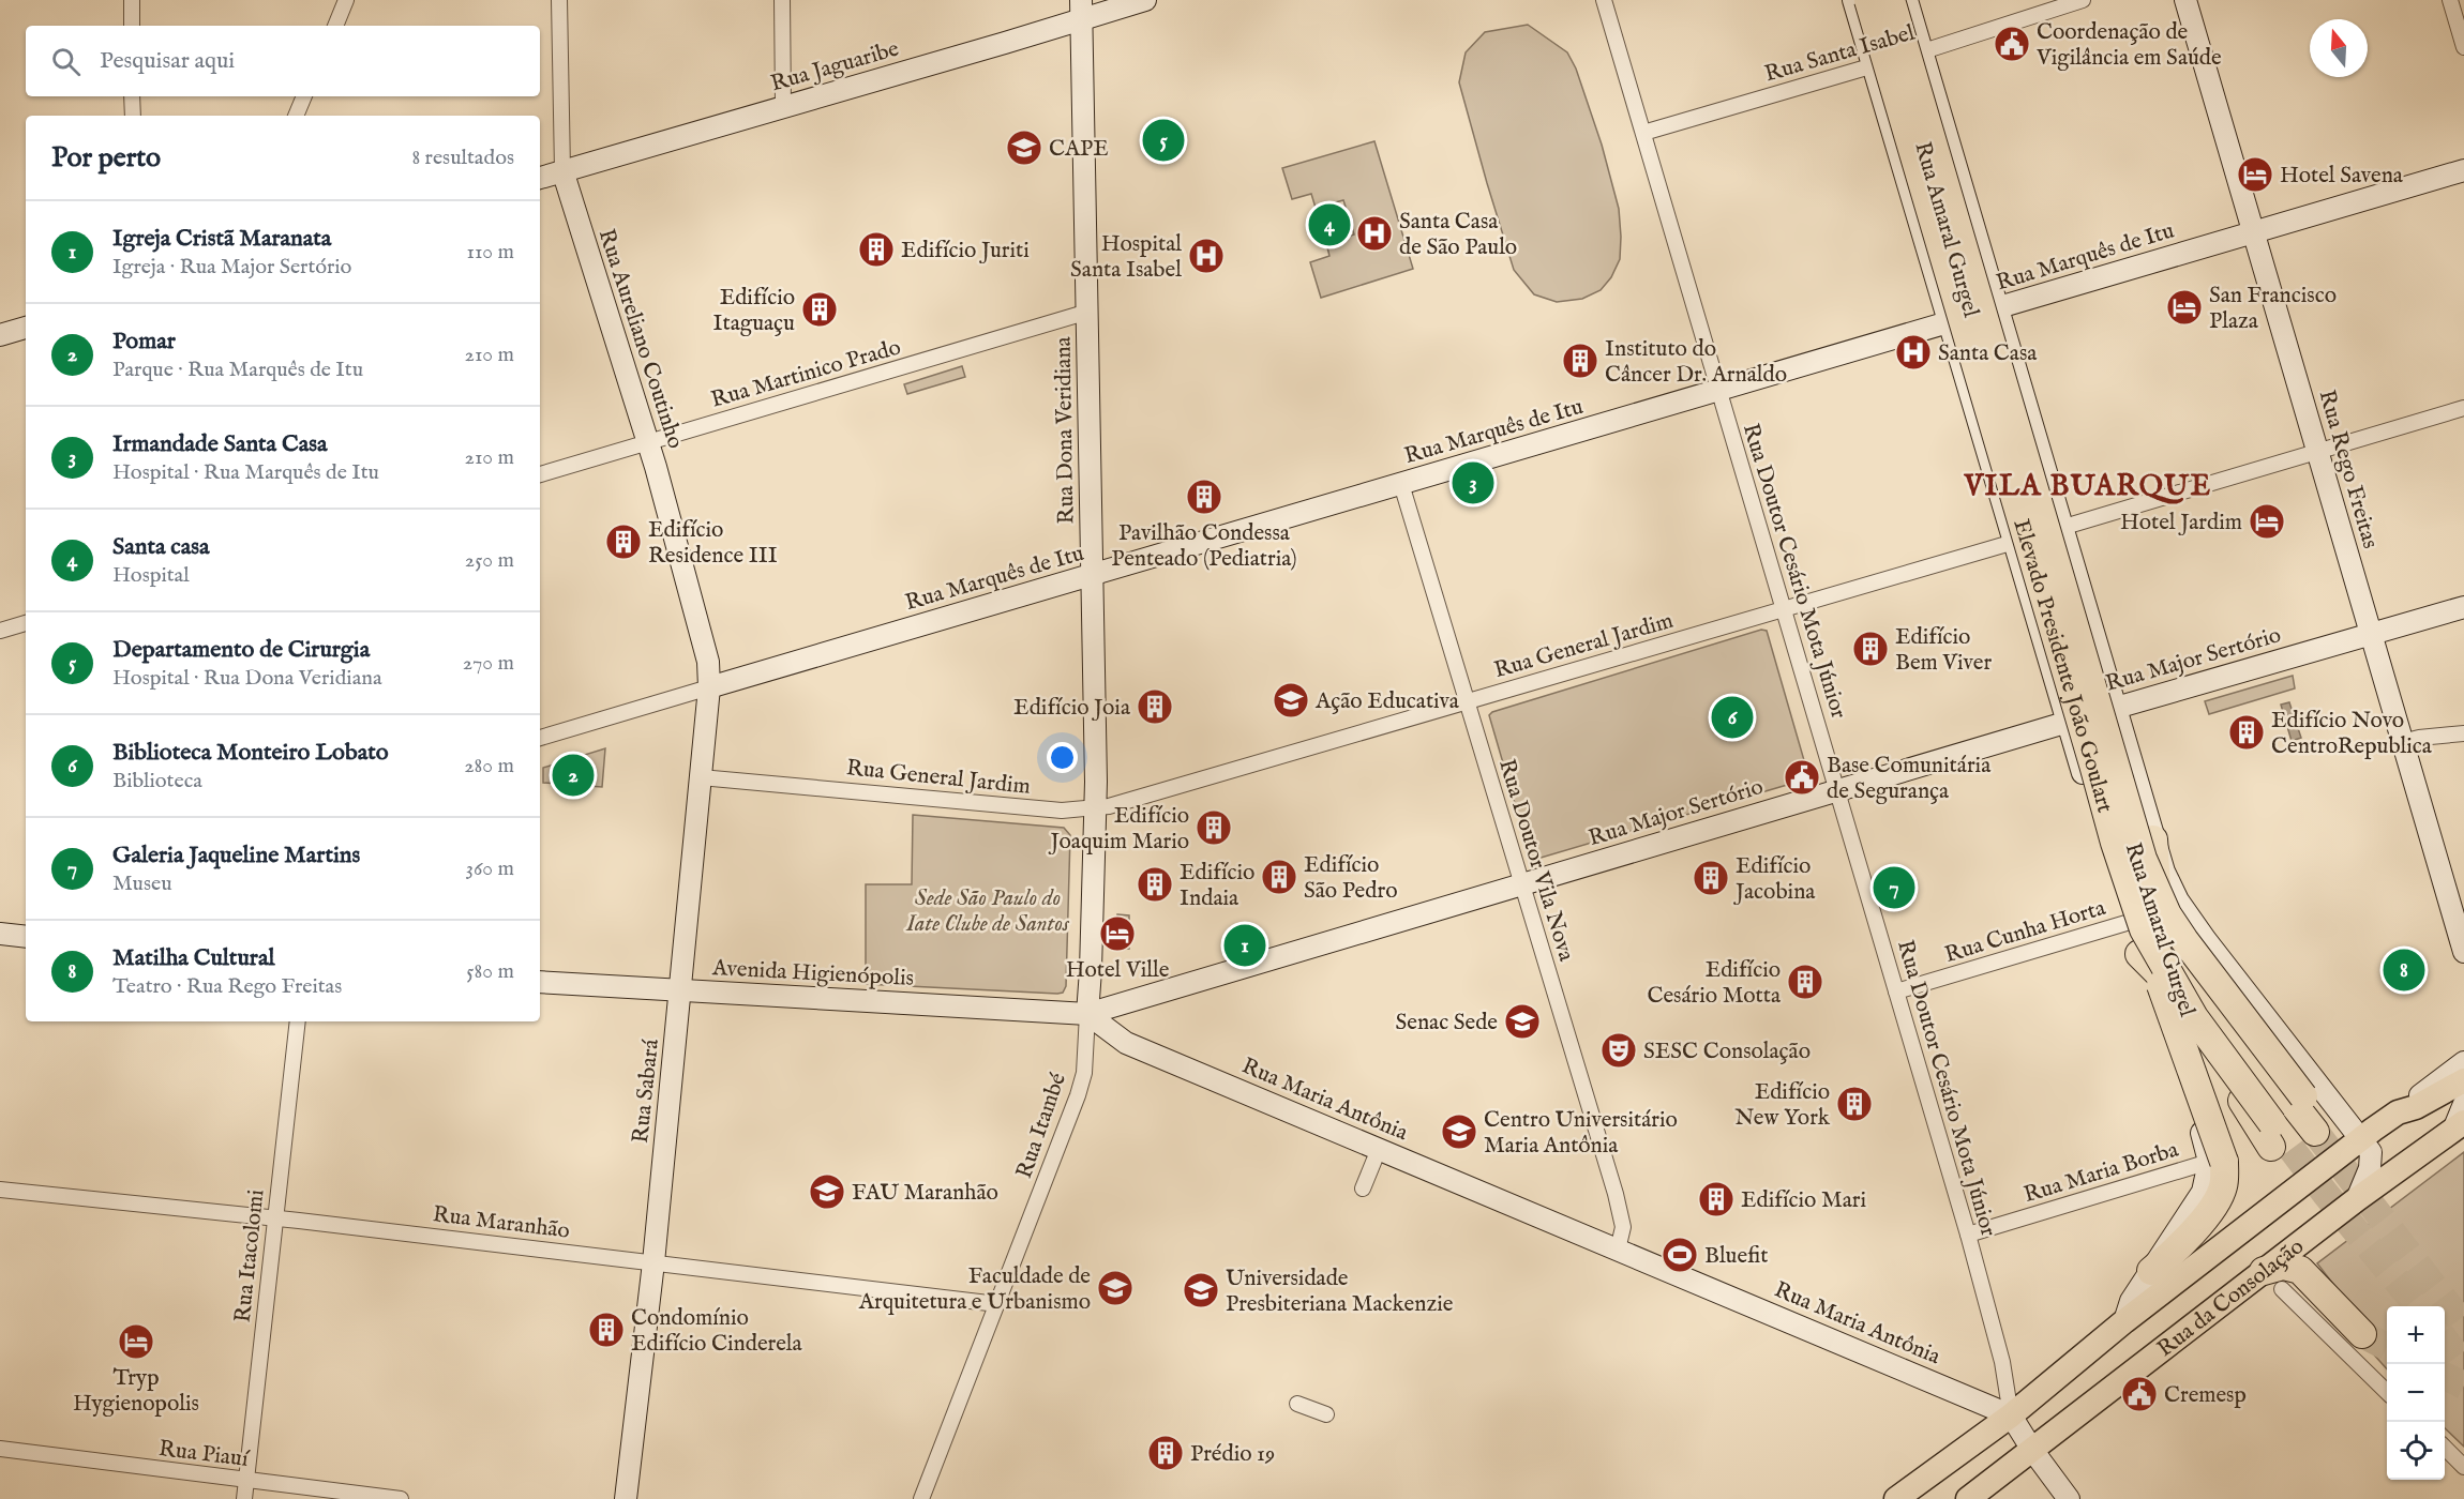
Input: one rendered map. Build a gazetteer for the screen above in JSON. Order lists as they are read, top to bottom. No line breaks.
{"streets":{"highway":["Elevado Presidente João Goulart"],"main road":["Rua da Consolação"],"street":["Rua Santa Isabel","Rua Jaguaribe","Rua Amaral Gurgel","Rua Marquês de Itu","Rua Aureliano Coutinho","Rua Martinico Prado","Rua Dona Veridiana","Rua Rego Freitas","Rua Doutor Cesário Mota Júnior","Rua General Jardim","Rua Major Sertório","Rua Doutor Vila Nova","Rua Cunha Horta","Avenida Higienópolis","Rua Sabará","Rua Maria Antônia","Rua Itambé","Rua Maria Borba","Rua Maranhão","Rua Itacolomi","Rua Piauí"]},"crossings":[["Rua Santa Isabel","Rua Amaral Gurgel"],["Rua Santa Isabel","Rua Doutor Cesário Mota Júnior"],["Rua Jaguaribe","Rua Aureliano Coutinho"],["Rua Jaguaribe","Rua Dona Veridiana"],["Rua Amaral Gurgel","Rua Marquês de Itu"],["Rua Amaral Gurgel","Rua General Jardim"],["Rua Amaral Gurgel","Rua Major Sertório"],["Rua Amaral Gurgel","Elevado Presidente João Goulart"],["Rua Amaral Gurgel","Rua Cunha Horta"],["Rua Amaral Gurgel","Rua da Consolação"],["Rua Marquês de Itu","Rua Aureliano Coutinho"],["Rua Marquês de Itu","Rua Dona Veridiana"],["Rua Marquês de Itu","Rua Rego Freitas"],["Rua Marquês de Itu","Rua Doutor Cesário Mota Júnior"],["Rua Marquês de Itu","Rua Doutor Vila Nova"],["Rua Marquês de Itu","Rua Sabará"],["Rua Aureliano Coutinho","Rua Martinico Prado"],["Rua Aureliano Coutinho","Rua Sabará"],["Rua Martinico Prado","Rua Dona Veridiana"],["Rua Dona Veridiana","Rua General Jardim"],["Rua Dona Veridiana","Rua Major Sertório"],["Rua Dona Veridiana","Avenida Higienópolis"],["Rua Dona Veridiana","Rua Maria Antônia"],["Rua Dona Veridiana","Rua Itambé"],["Rua Rego Freitas","Rua General Jardim"],["Rua Rego Freitas","Rua Major Sertório"],["Rua Doutor Cesário Mota Júnior","Rua General Jardim"],["Rua Doutor Cesário Mota Júnior","Rua Major Sertório"],["Rua Doutor Cesário Mota Júnior","Rua Cunha Horta"],["Rua Doutor Cesário Mota Júnior","Rua Maria Antônia"],["Rua Doutor Cesário Mota Júnior","Rua Maria Borba"],["Rua Doutor Cesário Mota Júnior","Rua da Consolação"],["Rua General Jardim","Rua Doutor Vila Nova"],["Rua General Jardim","Rua Sabará"],["Rua Major Sertório","Rua Doutor Vila Nova"],["Rua Major Sertório","Avenida Higienópolis"],["Rua Major Sertório","Rua Maria Antônia"],["Rua Major Sertório","Rua Itambé"],["Elevado Presidente João Goulart","Rua Cunha Horta"],["Rua Doutor Vila Nova","Rua Maria Antônia"],["Avenida Higienópolis","Rua Sabará"],["Avenida Higienópolis","Rua Maria Antônia"],["Avenida Higienópolis","Rua Itambé"],["Rua Sabará","Rua Maranhão"],["Rua Maria Antônia","Rua Itambé"],["Rua Maria Antônia","Rua da Consolação"],["Rua Itambé","Rua Maranhão"],["Rua Maranhão","Rua Itacolomi"],["Rua Itacolomi","Rua Piauí"]],"districts":["VILA BUARQUE"],"parks":["Sede São Paulo do Iate Clube de Santos"],"places":{"public building":["Coordenação de Vigilância em Saúde","Base Comunitária de Segurança","Cremesp"],"school or university":["CAPE","Ação Educativa","Senac Sede","Centro Universitário Maria Antônia","FAU Maranhão","Faculdade de Arquitetura e Urbanismo","Universidade Presbiteriana Mackenzie"],"hotel":["Hotel Savena","San Francisco Plaza","Hotel Jardim","Hotel Ville","Tryp Hygienopolis"],"hospital":["Santa Casa de São Paulo","Hospital Santa Isabel","Santa Casa"],"building":["Edifício Juriti","Edifício Itaguaçu","Instituto do Câncer Dr. Arnaldo","Pavilhão Condessa Penteado (Pediatria)","Edifício Residence III","Edifício Bem Viver","Edifício Joia","Edifício Novo CentroRepublica","Edifício Joaquim Mario","Edifício São Pedro","Edifício Jacobina","Edifício Indaia","Edifício Cesário Motta","Edifício New York","Edifício Mari","Condomínio Edifício Cinderela","Prédio 19"],"theatre":["SESC Consolação"],"sports":["Bluefit"]},"north":"top","page":{"search":"Pesquisar aqui","heading":["Por perto","8 resultados"],"pins":["5","4","3","6","2","7","1","8"],"list":[{"mark":"1","name":"Igreja Cristã Maranata","note":"Igreja · Rua Major Sertório","value":"110 m"},{"mark":"2","name":"Pomar","note":"Parque · Rua Marquês de Itu","value":"210 m"},{"mark":"3","name":"Irmandade Santa Casa","note":"Hospital · Rua Marquês de Itu","value":"210 m"},{"mark":"4","name":"Santa casa","note":"Hospital","value":"250 m"},{"mark":"5","name":"Departamento de Cirurgia","note":"Hospital · Rua Dona Veridiana","value":"270 m"},{"mark":"6","name":"Biblioteca Monteiro Lobato","note":"Biblioteca","value":"280 m"},{"mark":"7","name":"Galeria Jaqueline Martins","note":"Museu","value":"360 m"},{"mark":"8","name":"Matilha Cultural","note":"Teatro · Rua Rego Freitas","value":"580 m"}],"map_buttons":["+","−"]}}
